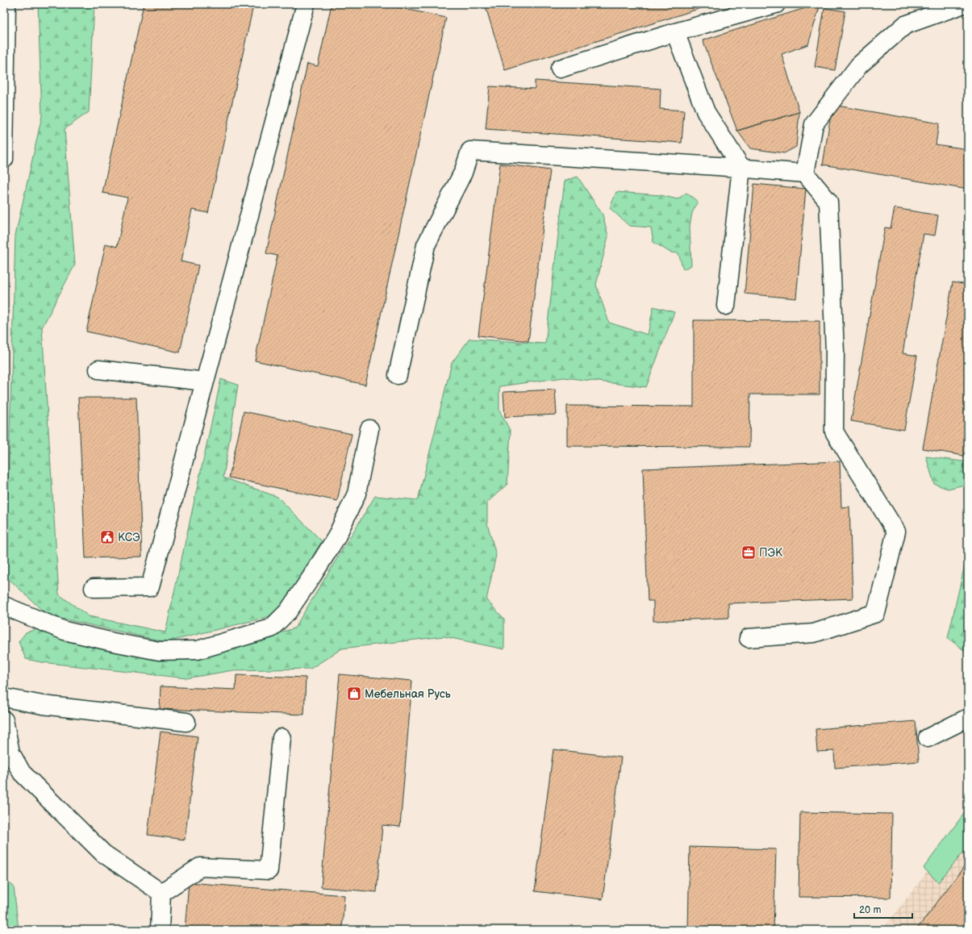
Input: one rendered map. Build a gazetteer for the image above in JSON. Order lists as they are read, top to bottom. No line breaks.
{"places":{"public building":["КСЭ"],"office":["ПЭК"],"shop":["Мебельная Русь"]},"scale_bar":"20 m"}
